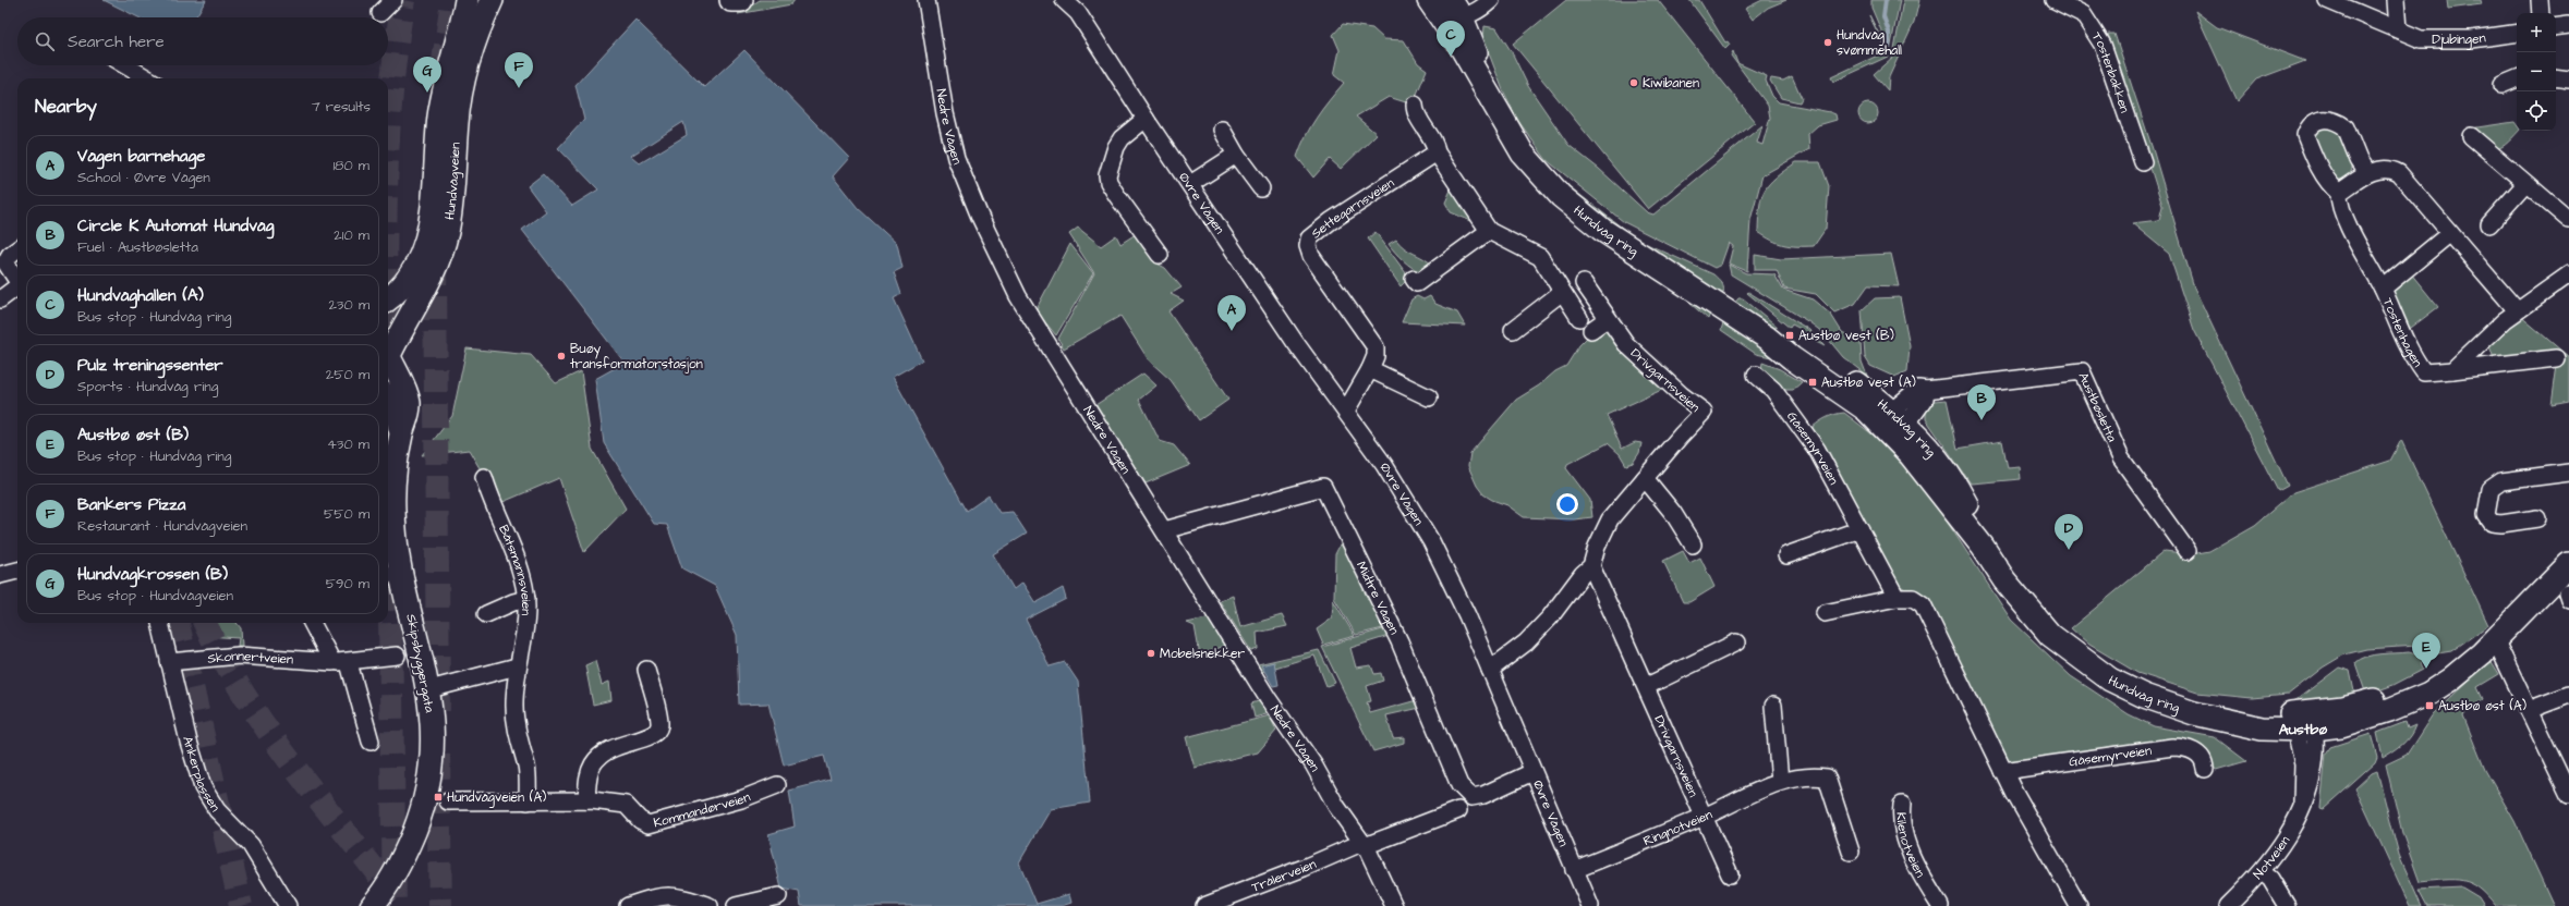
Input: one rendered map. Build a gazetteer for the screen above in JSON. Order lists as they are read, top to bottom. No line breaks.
{"streets":{"main road":["Hundvågveien","Hundvåg ring","Skipsbyggergata"],"street":["Djubingen","Tostenbakken","Nedre Vågen","Øvre Vågen","Settegarnsveien","Tostenhagen","Drivgarnsveien","Austbøsletta","Gåsemyrveien","Båtsmannsveien","Midtre Vågen","Skonnertveien","Ankerplassen","Kommandørveien","Ringnotveien","Kilenotveien","Notveien","Trålerveien"]},"crossings":[["Nedre Vågen","Midtre Vågen"],["Nedre Vågen","Trålerveien"],["Øvre Vågen","Settegarnsveien"],["Øvre Vågen","Drivgarnsveien"],["Øvre Vågen","Midtre Vågen"],["Øvre Vågen","Ringnotveien"],["Hundvåg ring","Austbøsletta"],["Hundvåg ring","Notveien"],["Drivgarnsveien","Ringnotveien"],["Båtsmannsveien","Kommandørveien"],["Skonnertveien","Ankerplassen"]],"districts":["Austbø"],"places":{"other":["Hundvåg svømmehall","Kiwibanen","Buøy transformatorstasjon","Mobelsnekker"],"transit":["Austbø vest (B)","Austbø vest (A)","Austbø øst (A)","Hundvågveien (A)"]},"page":{"map_buttons":["+","−"],"search":"Search here","pins":["C","F","G","A","B","D","E"],"heading":["Nearby","7 results"],"list":[{"mark":"A","name":"Vågen barnehage","note":"School · Øvre Vågen","value":"180 m"},{"mark":"B","name":"Circle K Automat Hundvåg","note":"Fuel · Austbøsletta","value":"210 m"},{"mark":"C","name":"Hundvåghallen (A)","note":"Bus stop · Hundvåg ring","value":"230 m"},{"mark":"D","name":"Pulz treningssenter","note":"Sports · Hundvåg ring","value":"250 m"},{"mark":"E","name":"Austbø øst (B)","note":"Bus stop · Hundvåg ring","value":"430 m"},{"mark":"F","name":"Bankers Pizza","note":"Restaurant · Hundvågveien","value":"550 m"},{"mark":"G","name":"Hundvågkrossen (B)","note":"Bus stop · Hundvågveien","value":"590 m"}]}}
